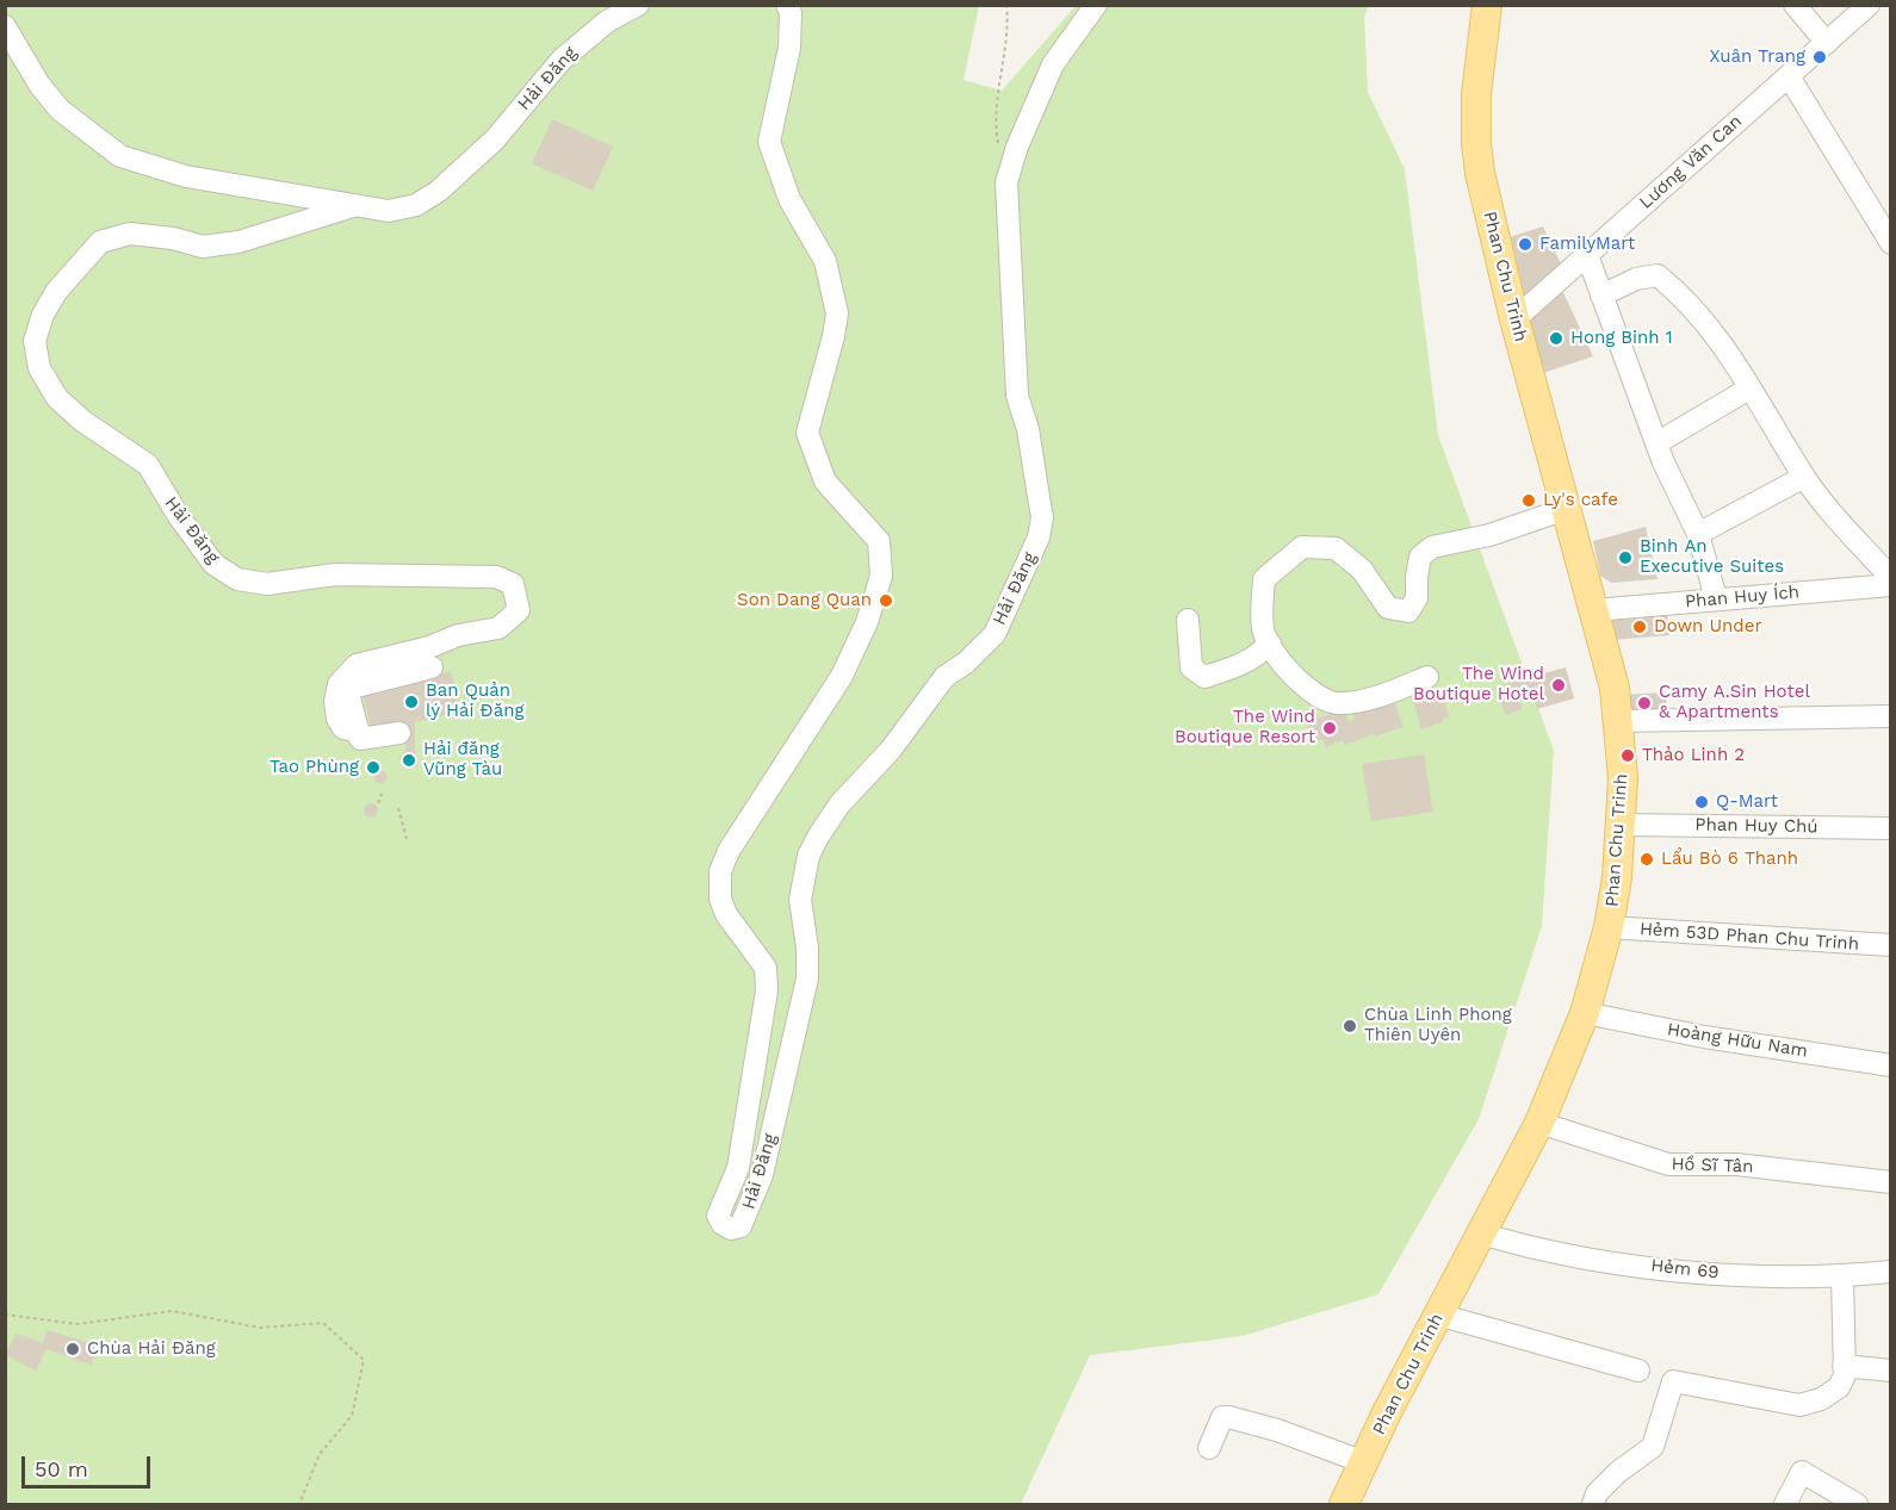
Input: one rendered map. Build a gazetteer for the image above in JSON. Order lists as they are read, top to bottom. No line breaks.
{"streets":{"main road":["Phan Chu Trinh"],"street":["Hải Đăng","Lương Văn Can","Phan Huy Ích","Phan Huy Chú","Hẻm 53D Phan Chu Trinh","Hoàng Hữu Nam","Hồ Sĩ Tân","Hẻm 69"]},"crossings":[["Lương Văn Can","Phan Chu Trinh"],["Phan Chu Trinh","Phan Huy Ích"],["Phan Chu Trinh","Phan Huy Chú"],["Phan Chu Trinh","Hẻm 53D Phan Chu Trinh"],["Phan Chu Trinh","Hoàng Hữu Nam"],["Phan Chu Trinh","Hồ Sĩ Tân"],["Phan Chu Trinh","Hẻm 69"]],"places":["Xuân Trang","FamilyMart","Hong Binh 1","Ly's cafe","Binh An Executive Suites","Son Dang Quan","Down Under","The Wind Boutique Hotel","Ban Quản lý Hải Đăng","Camy A.Sin Hotel & Apartments","The Wind Boutique Resort","Thảo Linh 2","Hải đăng Vũng Tàu","Tao Phùng","Q-Mart","Lẩu Bò 6 Thanh","Chùa Linh Phong Thiên Uyên","Chùa Hải Đăng"],"scale_bar":"50 m"}
